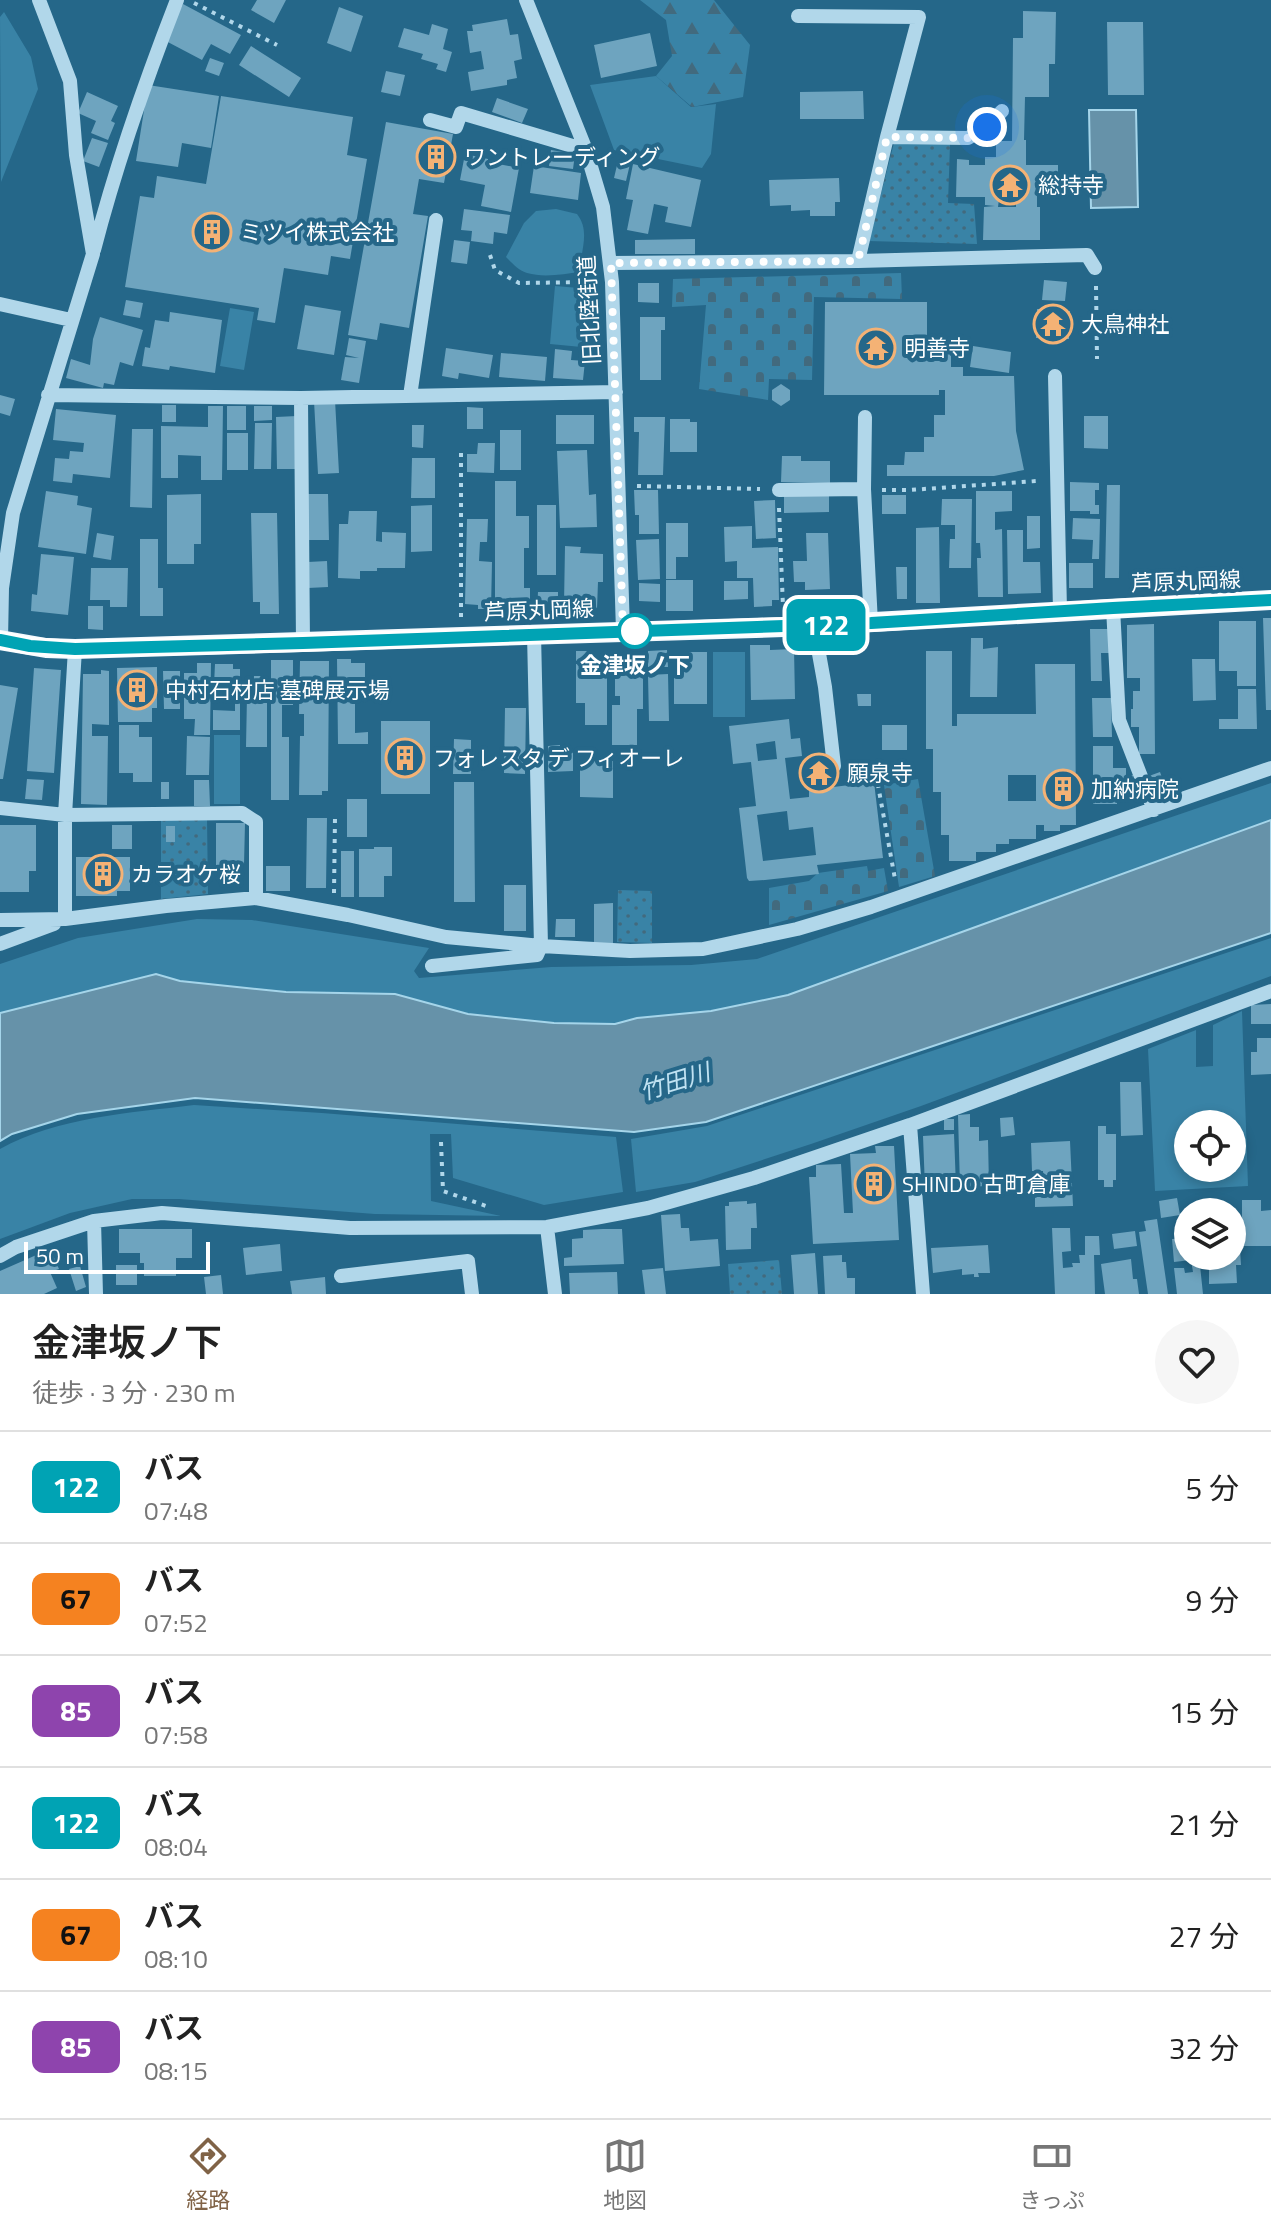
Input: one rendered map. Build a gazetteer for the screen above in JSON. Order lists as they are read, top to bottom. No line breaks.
{"streets":{"main road":["芦原丸岡線"],"street":["旧北陸街道"]},"crossings":[["旧北陸街道","芦原丸岡線"]],"water":["竹田川"],"places":{"building":["ワントレーディング","ミツイ株式会社","中村石材店 墓碑展示場","フォレスタ デ フィオーレ","加納病院","カラオケ桜","SHINDO 古町倉庫"],"temple":["総持寺","大鳥神社","明善寺","願泉寺"],"other":["金津坂ノ下"]},"lines":["bus line 122"],"scale_bar":"50 m","page":{"on_map":"122","scale":"50 m","heading":["金津坂ノ下","徒歩 · 3 分 · 230 m"],"list":[{"mark":"122","name":"バス","note":"07:48","value":"5 分"},{"mark":"67","name":"バス","note":"07:52","value":"9 分"},{"mark":"85","name":"バス","note":"07:58","value":"15 分"},{"mark":"122","name":"バス","note":"08:04","value":"21 分"},{"mark":"67","name":"バス","note":"08:10","value":"27 分"},{"mark":"85","name":"バス","note":"08:15","value":"32 分"}],"tabs":["経路","地図","きっぷ"]}}
